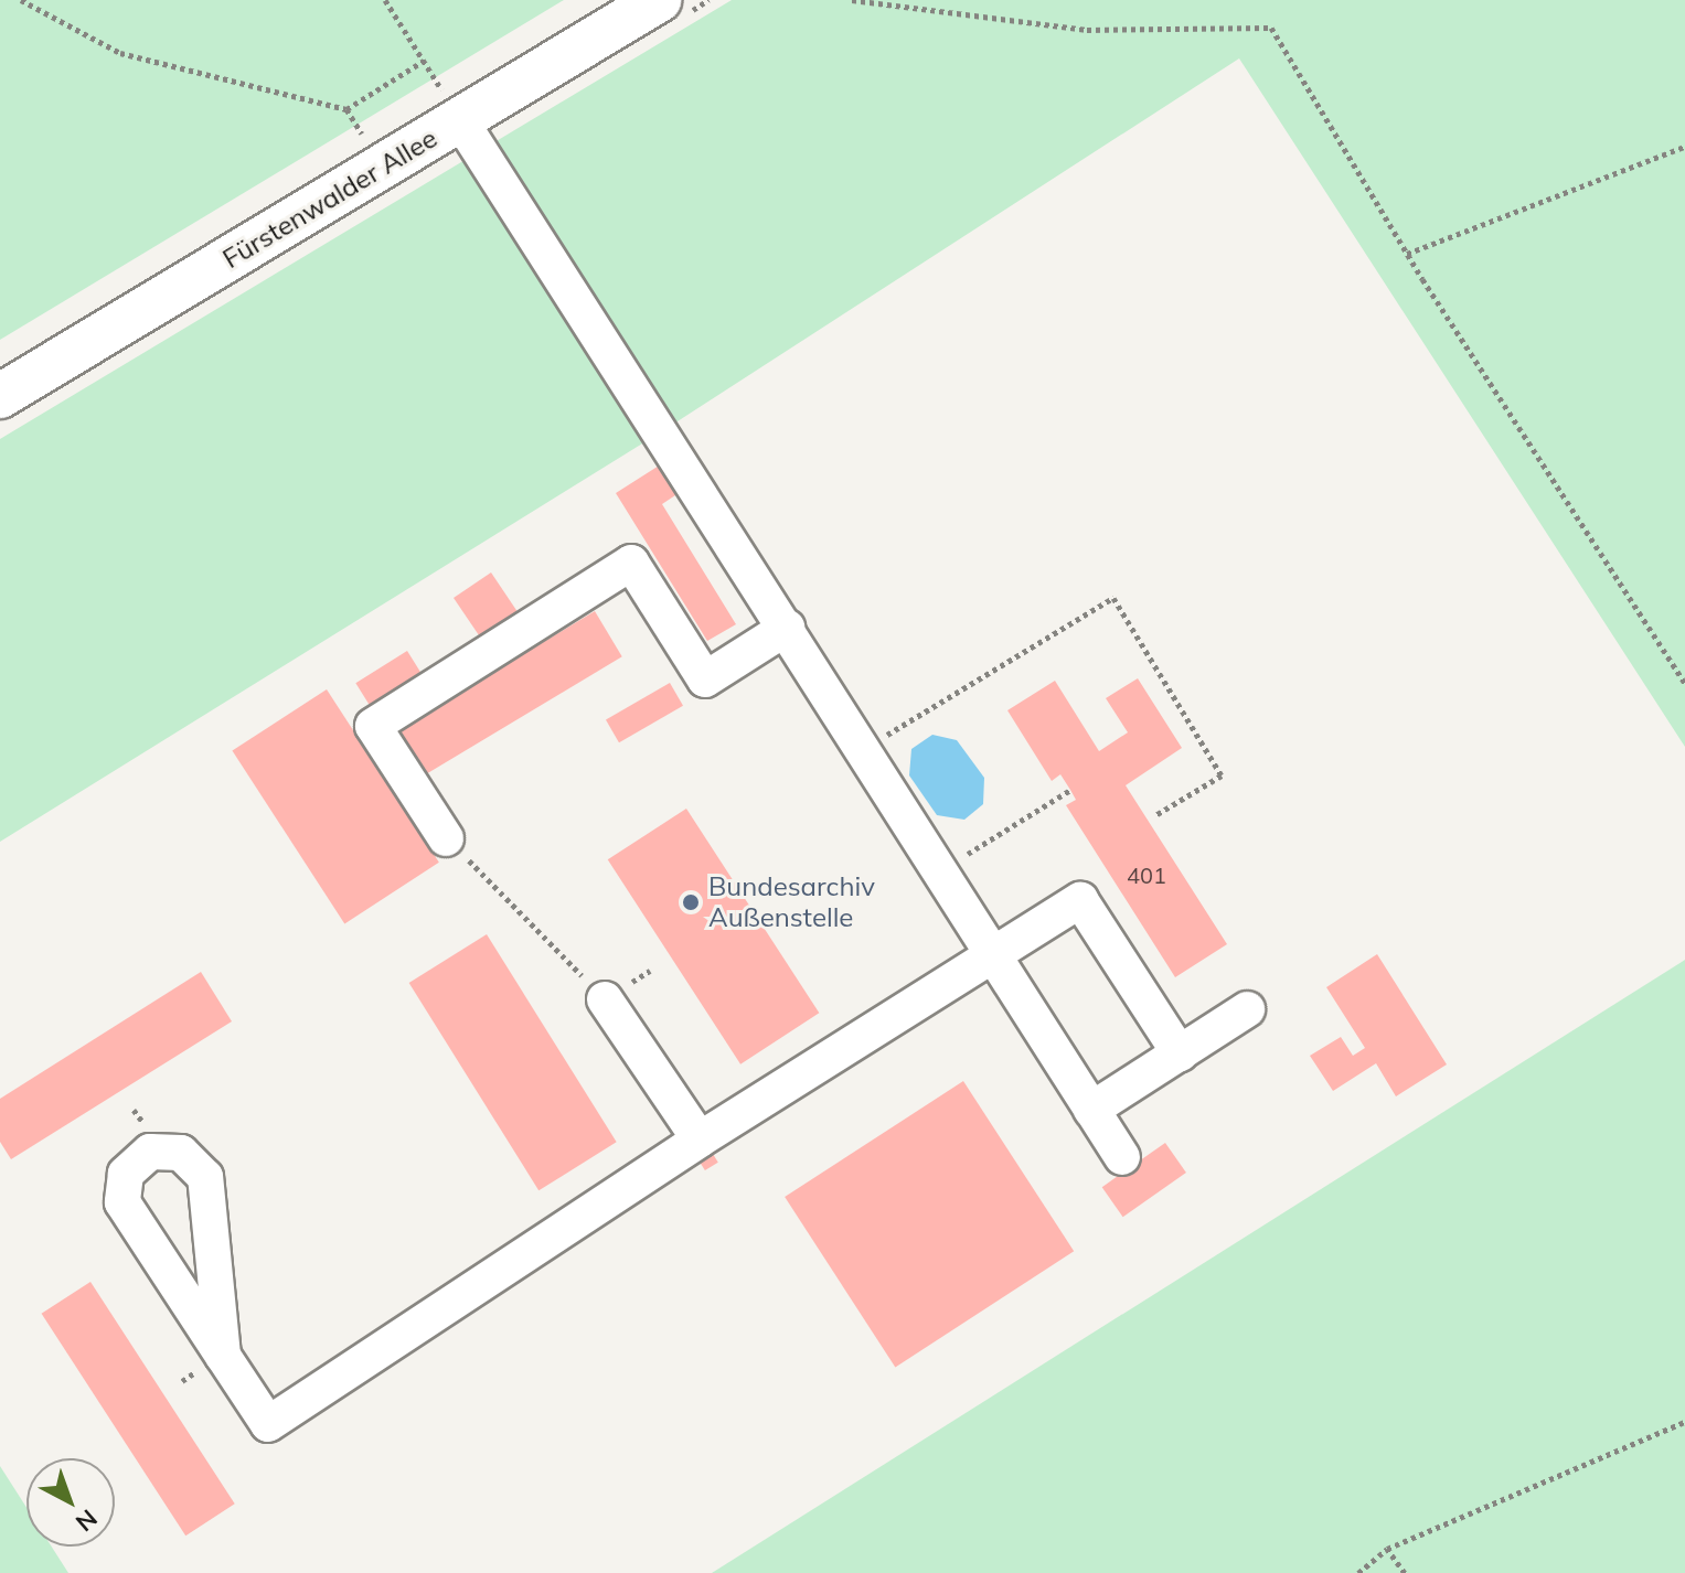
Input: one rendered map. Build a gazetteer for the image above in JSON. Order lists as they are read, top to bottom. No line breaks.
{"streets":{"main road":["Fürstenwalder Allee"]},"places":["Bundesarchiv Außenstelle"],"house_numbers":["401"],"north":"bottom right"}
